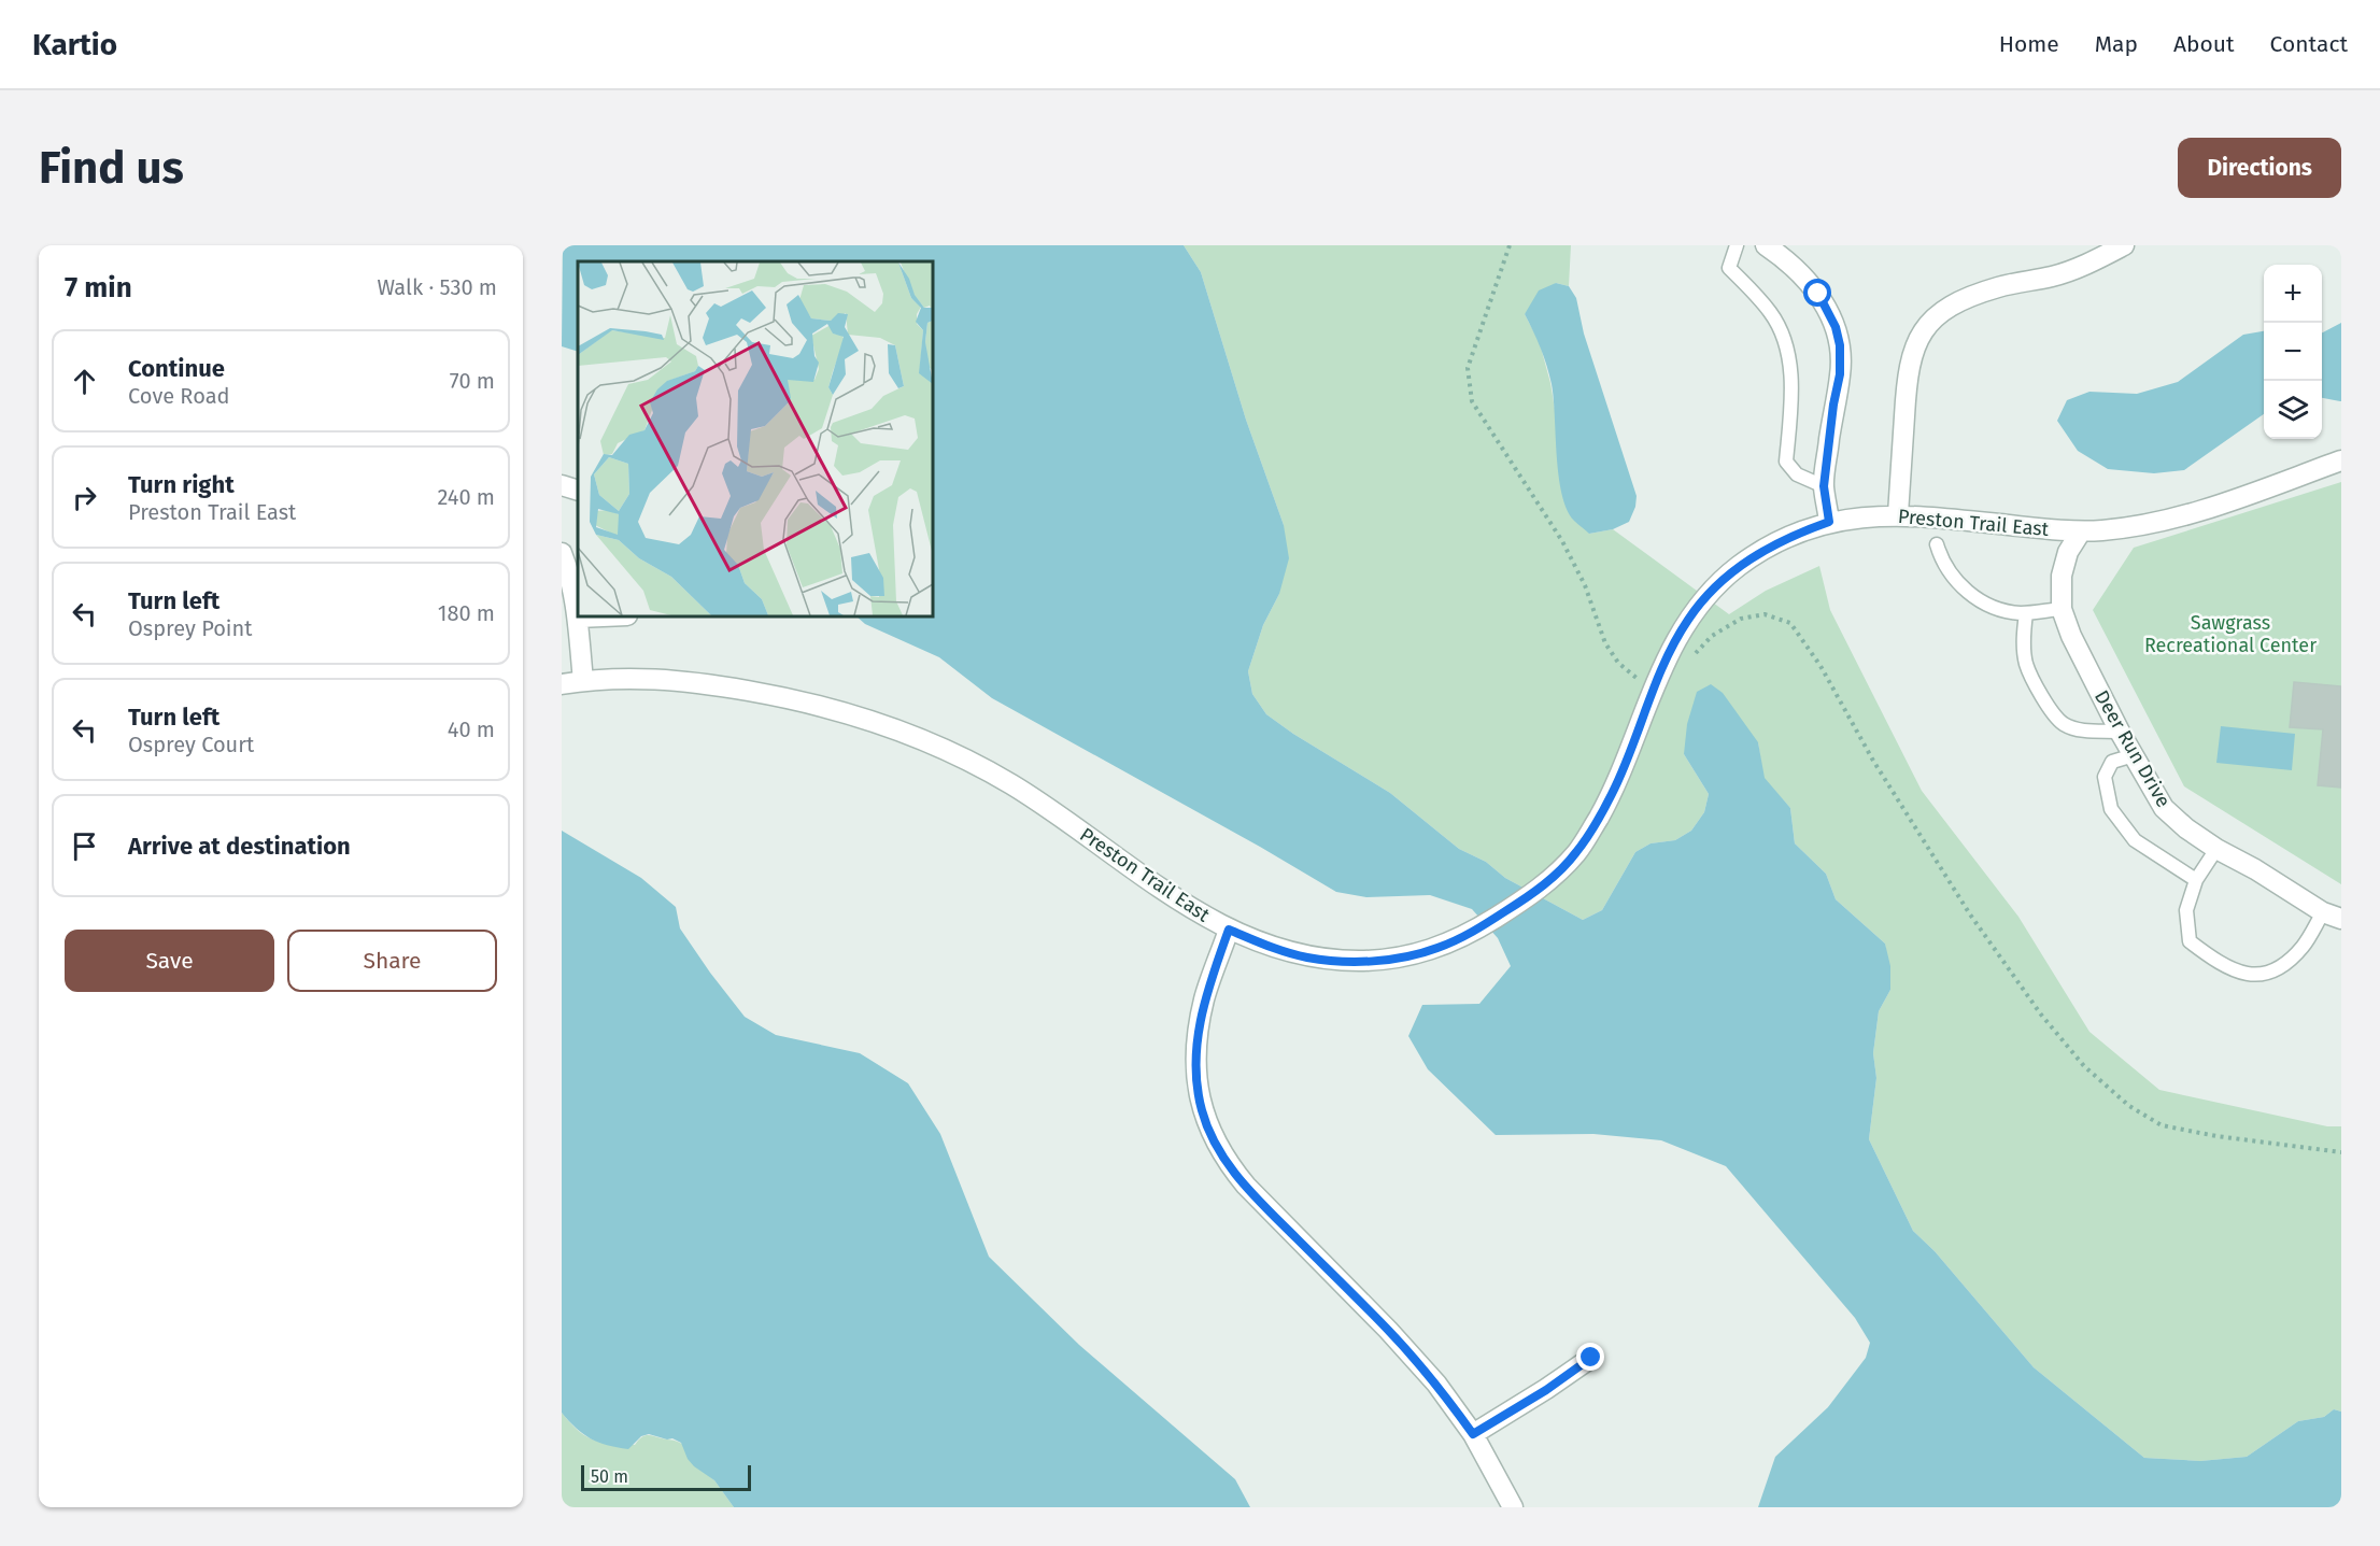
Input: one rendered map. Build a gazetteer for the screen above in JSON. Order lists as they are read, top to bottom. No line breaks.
{"streets":{"street":["Preston Trail East","Deer Run Drive"]},"crossings":[["Preston Trail East","Deer Run Drive"]],"parks":["Sawgrass Recreational Center"],"scale_bar":"50 m","page":{"header":"Kartio","nav":["Home","Map","About","Contact"],"buttons":["Directions",["Save","Share"]],"title":"Find us","heading":["7 min","Walk · 530 m"],"map_buttons":["+","−"],"list":[["Continue","Cove Road","70 m"],["Turn right","Preston Trail East","240 m"],["Turn left","Osprey Point","180 m"],["Turn left","Osprey Court","40 m"],"Arrive at destination"],"scale":"50 m"}}
